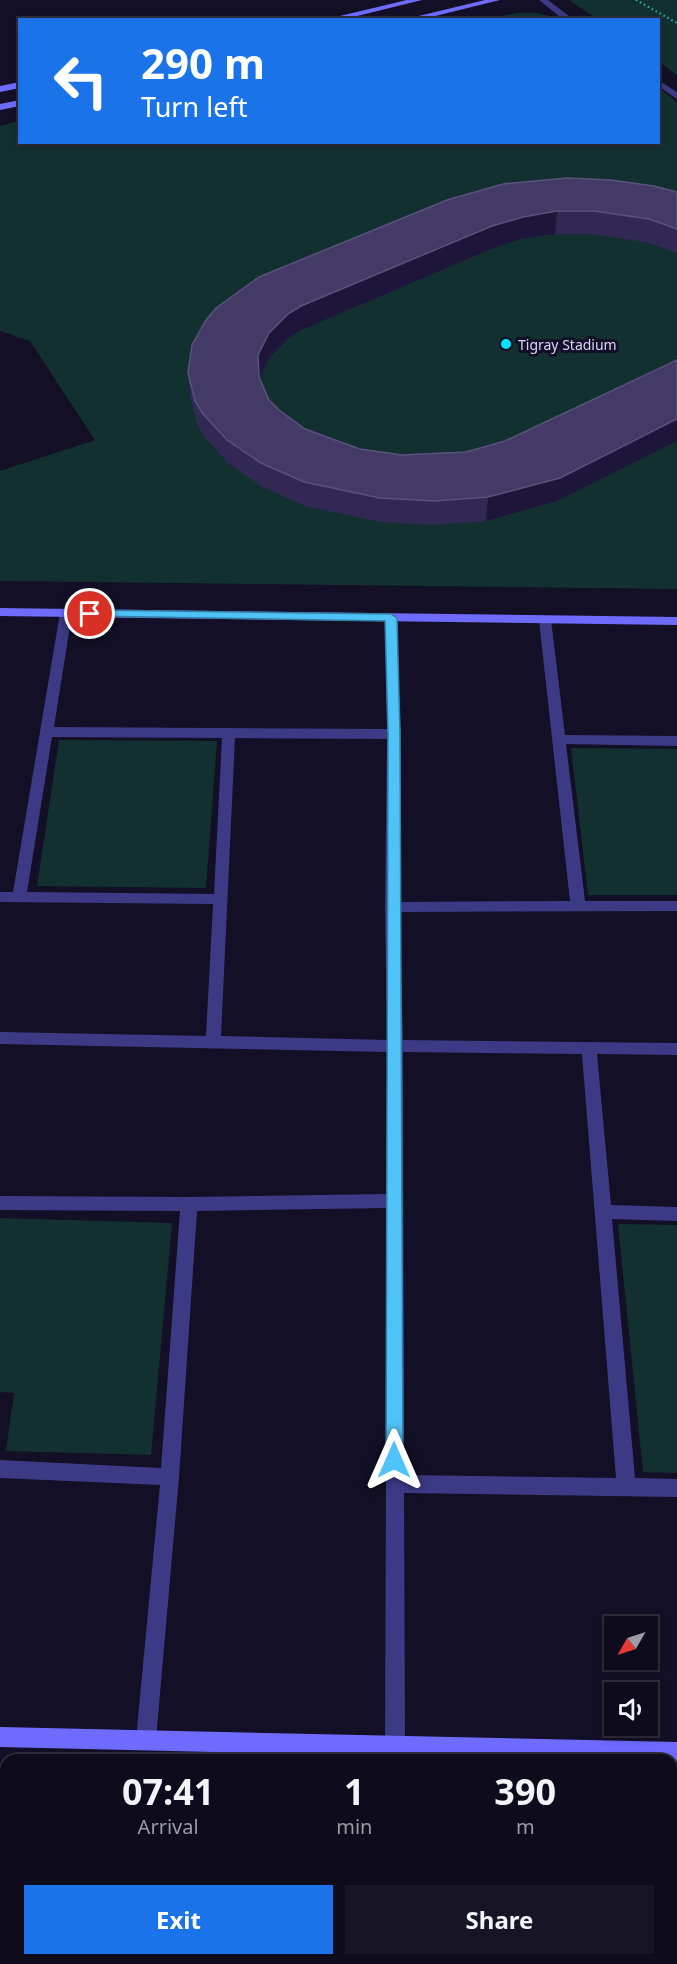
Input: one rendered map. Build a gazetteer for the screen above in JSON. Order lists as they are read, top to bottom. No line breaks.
{"places":["Tigray Stadium"],"north":"bottom left","page":{"turn":["290 m","Turn left"],"eta":["07:41","Arrival","1","min","390","m"],"buttons":["Exit","Share"]}}
